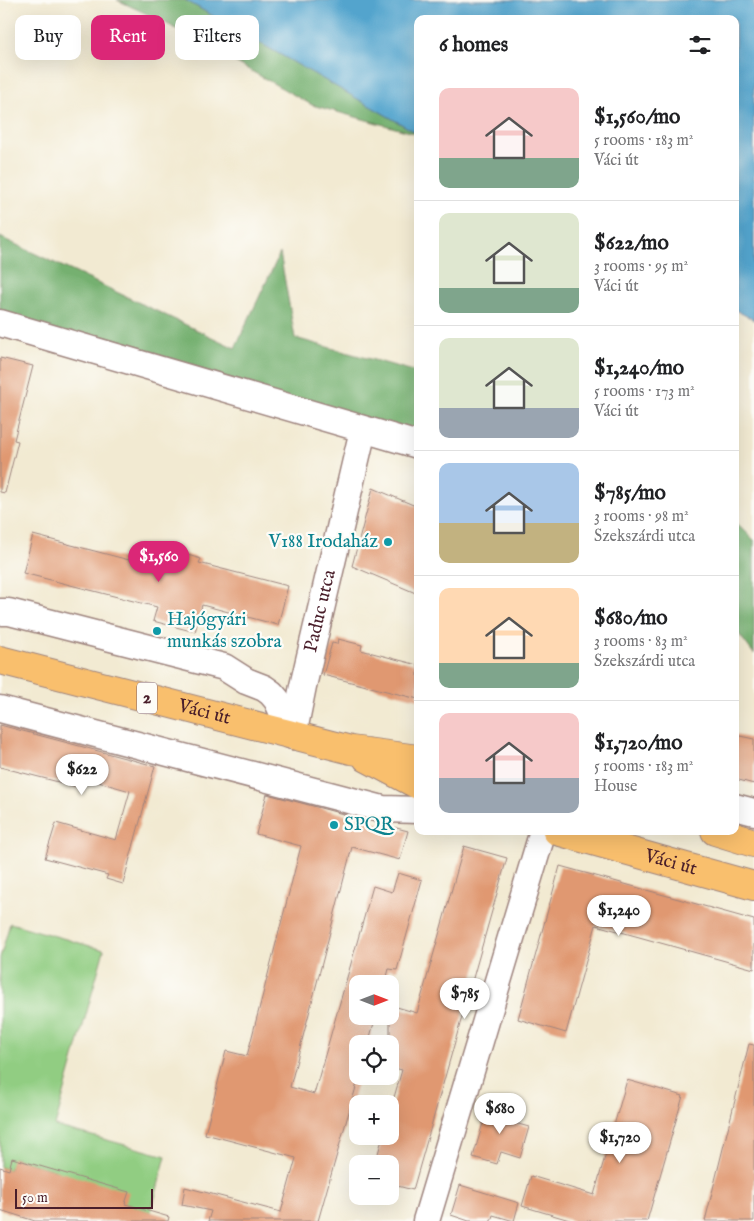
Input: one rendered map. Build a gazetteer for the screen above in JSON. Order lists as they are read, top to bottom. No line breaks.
{"streets":{"main road":["2","Váci út"],"street":["Paduc utca"]},"crossings":[["Paduc utca","Váci út"]],"places":["V188 Irodaház","Hajógyári munkás szobra","SPQR"],"scale_bar":"50 m","north":"right","page":{"chip":["Buy","Rent","Filters"],"heading":"6 homes","list":[{"name":"$1,560/mo","note":"5 rooms · 183 m² · Váci út"},{"name":"$622/mo","note":"3 rooms · 95 m² · Váci út"},{"name":"$1,240/mo","note":"5 rooms · 173 m² · Váci út"},{"name":"$785/mo","note":"3 rooms · 98 m² · Szekszárdi utca"},{"name":"$680/mo","note":"3 rooms · 83 m² · Szekszárdi utca"},{"name":"$1,720/mo","note":"5 rooms · 183 m² · House"}],"price":["$1,560","$622","$1,240","$785","$680","$1,720"],"map_buttons":["+","−"],"scale":"50 m"}}
